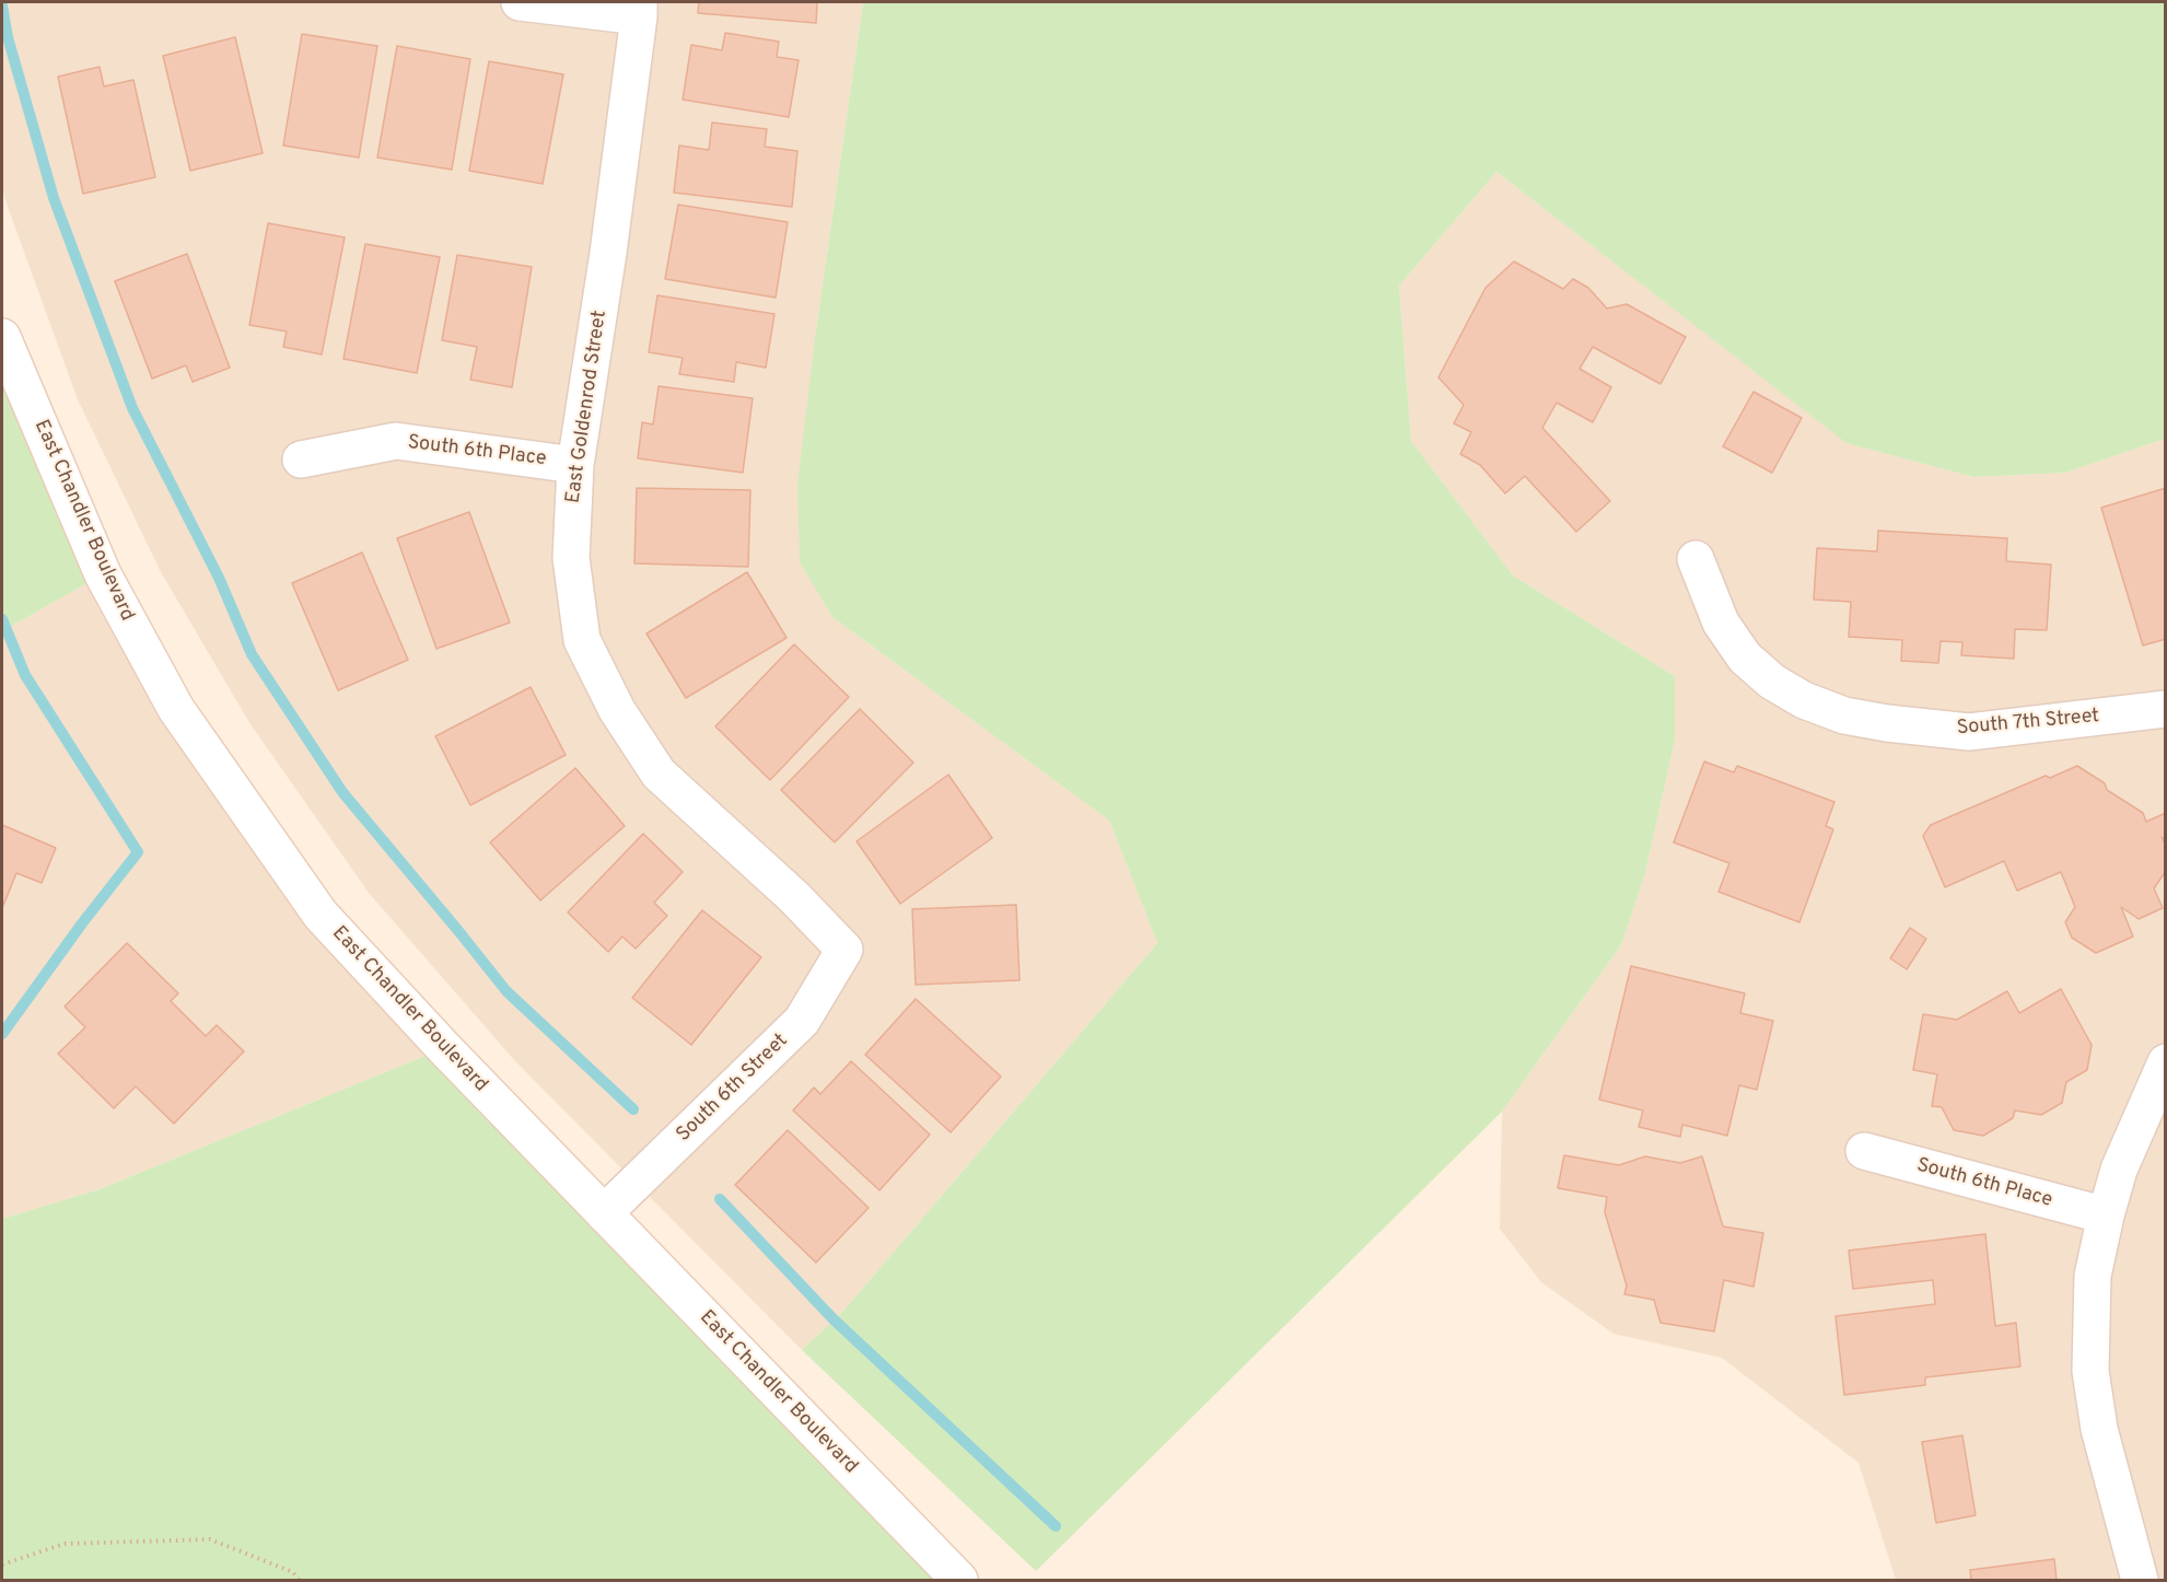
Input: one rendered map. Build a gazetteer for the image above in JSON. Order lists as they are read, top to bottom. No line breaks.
{"streets":{"street":["East Goldenrod Street","South 6th Place","East Chandler Boulevard","South 7th Street","South 6th Street"]},"crossings":[["East Goldenrod Street","South 6th Place"],["East Goldenrod Street","South 6th Street"],["East Chandler Boulevard","South 6th Street"]]}
